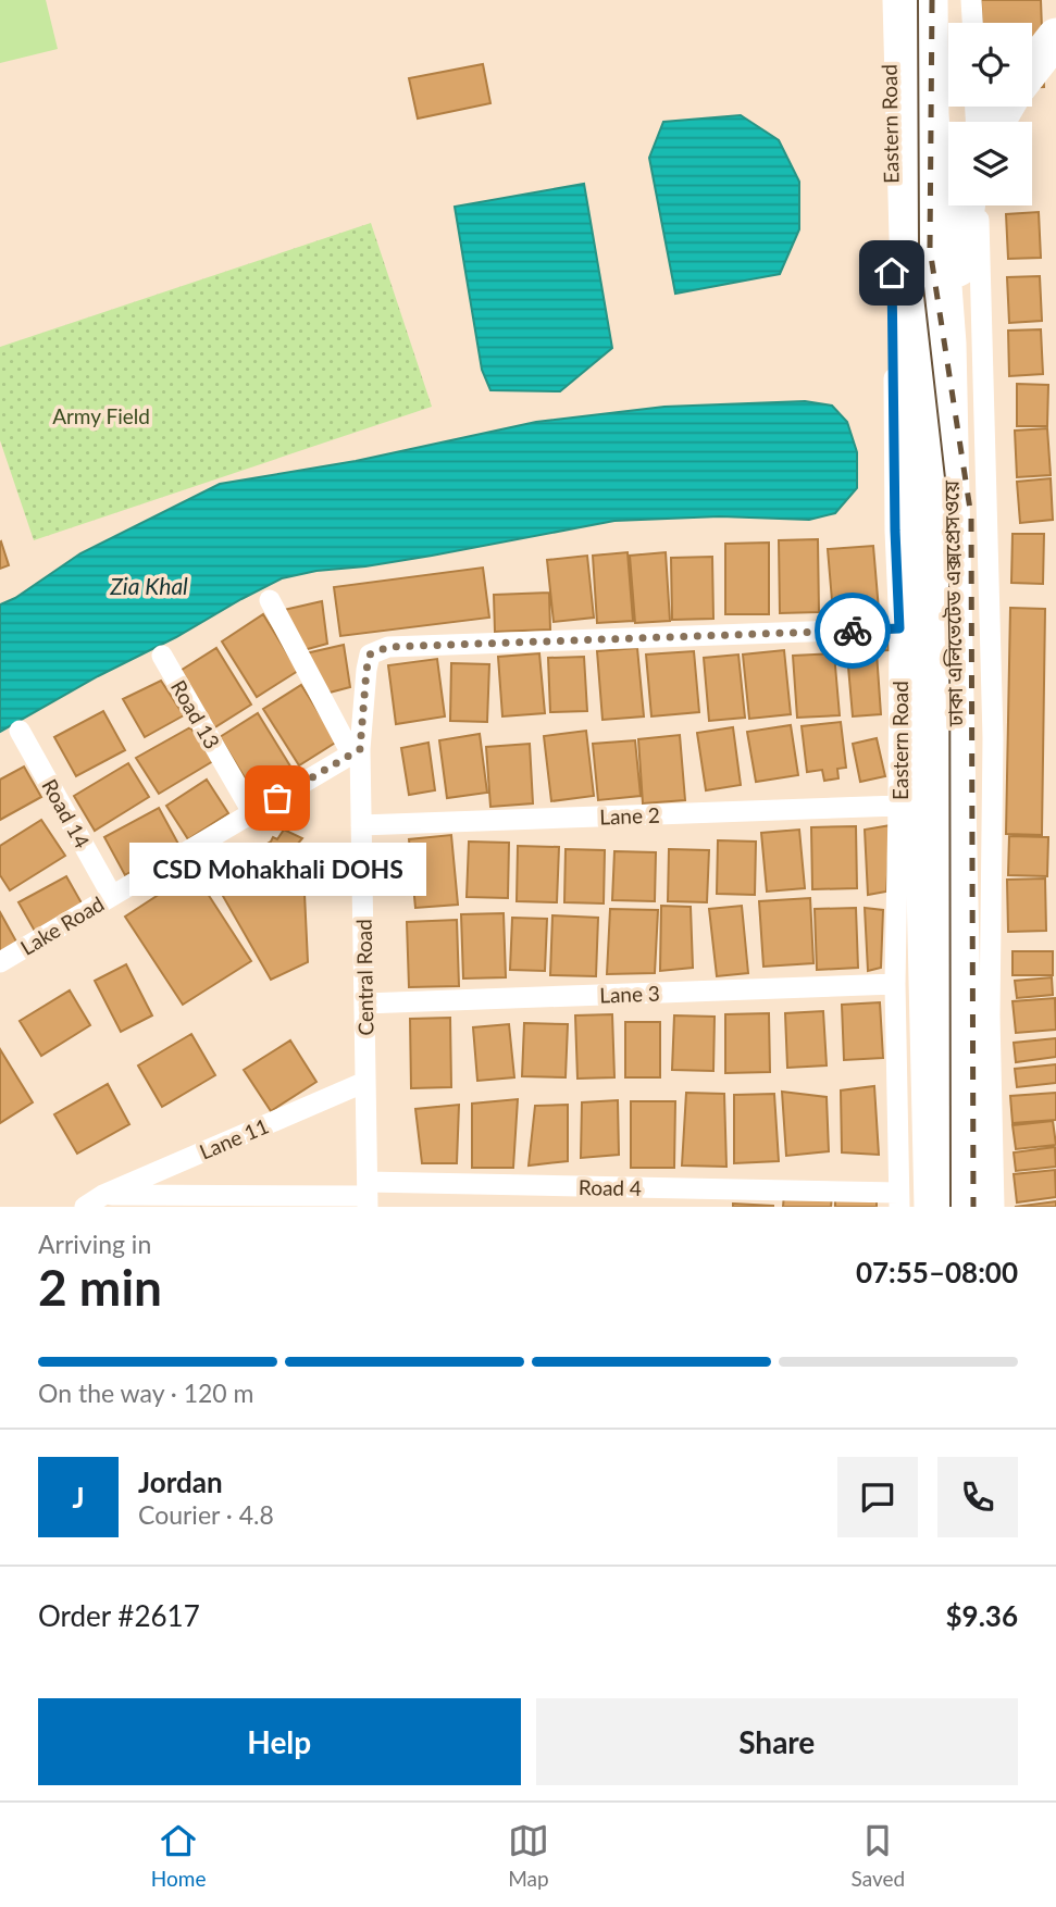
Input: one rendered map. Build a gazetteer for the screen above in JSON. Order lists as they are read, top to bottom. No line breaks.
{"streets":{"highway":["ঢাকা এলিভেটেড এক্সপ্রেসওয়ে"],"street":["Eastern Road","Road 13","Road 14","Lane 2","Lake Road","Central Road","Lane 3","Lane 11","Road 4"]},"crossings":[["Eastern Road","ঢাকা এলিভেটেড এক্সপ্রেসওয়ে"],["Eastern Road","Lane 2"],["Eastern Road","Central Road"],["Eastern Road","Lane 3"],["Eastern Road","Road 4"],["ঢাকা এলিভেটেড এক্সপ্রেসওয়ে","Road 4"],["Road 13","Lake Road"],["Road 14","Lake Road"],["Lane 2","Central Road"],["Lake Road","Central Road"],["Central Road","Lane 3"],["Central Road","Lane 11"],["Central Road","Road 4"],["Lane 11","Road 4"]],"water":["Zia Khal"],"parks":["Army Field"],"places":["CSD Mohakhali DOHS"],"page":{"bubble":"CSD Mohakhali DOHS","heading":["2 min","Arriving in","07:55–08:00"],"panel":["Jordan","Courier · 4.8","Order #2617","$9.36"],"bar":"On the way · 120 m","round":"J","buttons":["Help","Share"],"tabs":["Home","Map","Saved"]}}
